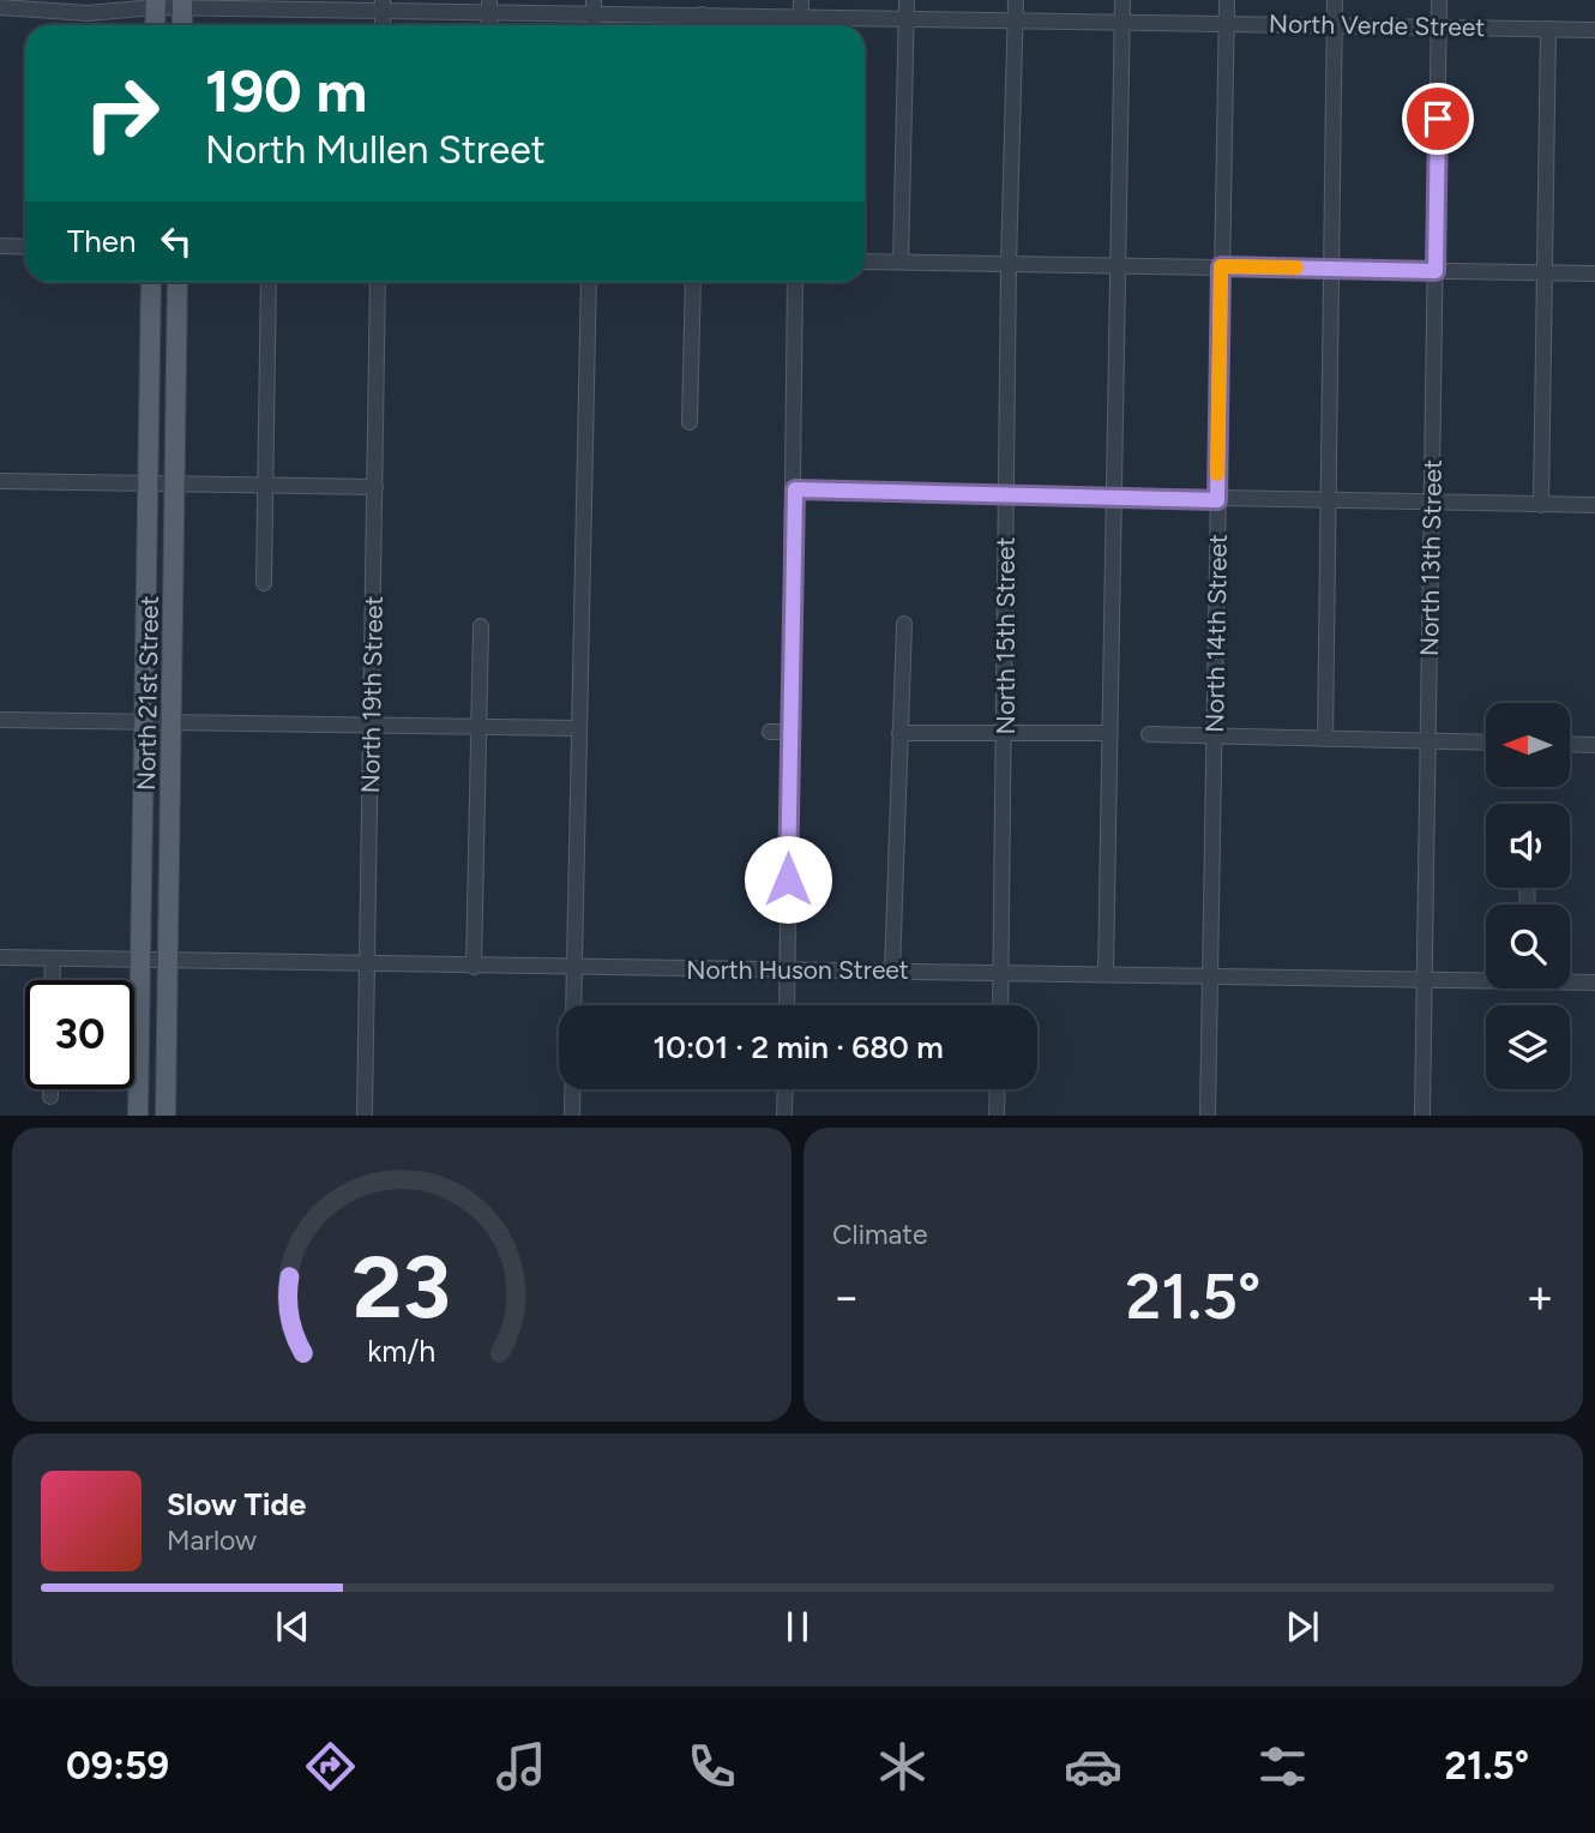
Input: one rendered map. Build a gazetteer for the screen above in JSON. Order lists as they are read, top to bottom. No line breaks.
{"streets":{"main road":["North 21st Street"],"street":["North Verde Street","North 13th Street","North 14th Street","North 15th Street","North 19th Street","North Huson Street"]},"crossings":[["North Verde Street","North 13th Street"],["North Verde Street","North 14th Street"],["North Verde Street","North 15th Street"],["North 13th Street","North Huson Street"],["North 14th Street","North Huson Street"],["North 15th Street","North Huson Street"],["North 21st Street","North Huson Street"],["North 19th Street","North Huson Street"]],"north":"left","page":{"turn":["190 m","North Mullen Street"],"then":"Then","limit":"30","trip":"10:01 · 2 min · 680 m","tile":"Climate","heat":["−","21.5°","+"],"song":["Slow Tide","Marlow"],"tabs":["09:59","21.5°"],"gauge":["23","km/h"]}}
